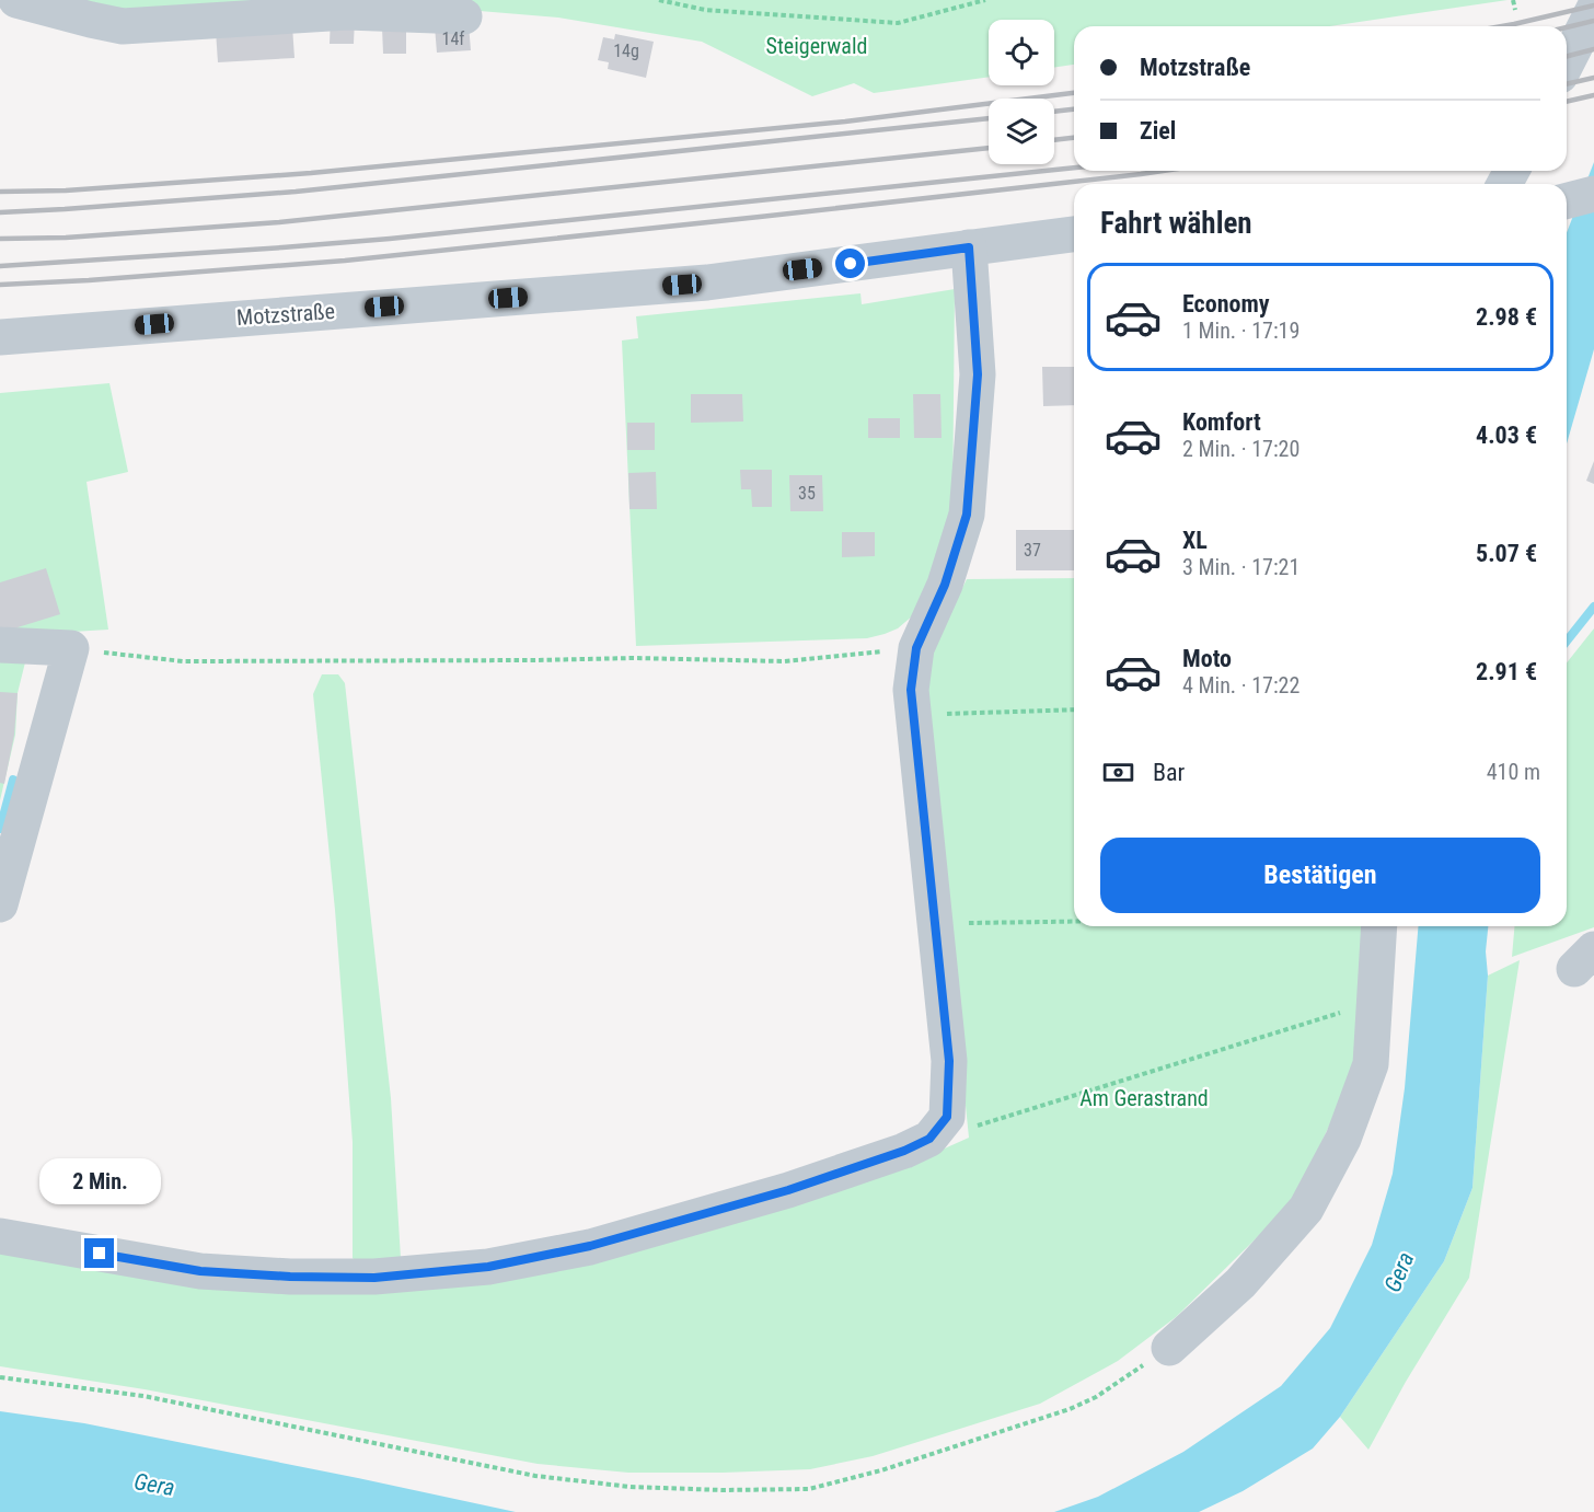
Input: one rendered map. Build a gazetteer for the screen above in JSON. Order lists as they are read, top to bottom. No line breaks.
{"streets":{"street":["Motzstraße"]},"water":["Gera"],"parks":["Steigerwald","Am Gerastrand"],"house_numbers":["14f","14g","35","37"],"page":{"banner":["Motzstraße","Ziel"],"heading":"Fahrt wählen","list":[{"name":"Economy","note":"1 Min. · 17:19","value":"2.98 €"},{"name":"Komfort","note":"2 Min. · 17:20","value":"4.03 €"},{"name":"XL","note":"3 Min. · 17:21","value":"5.07 €"},{"name":"Moto","note":"4 Min. · 17:22","value":"2.91 €"}],"pay":["Bar","410 m"],"buttons":"Bestätigen","bubble":"2 Min."}}
